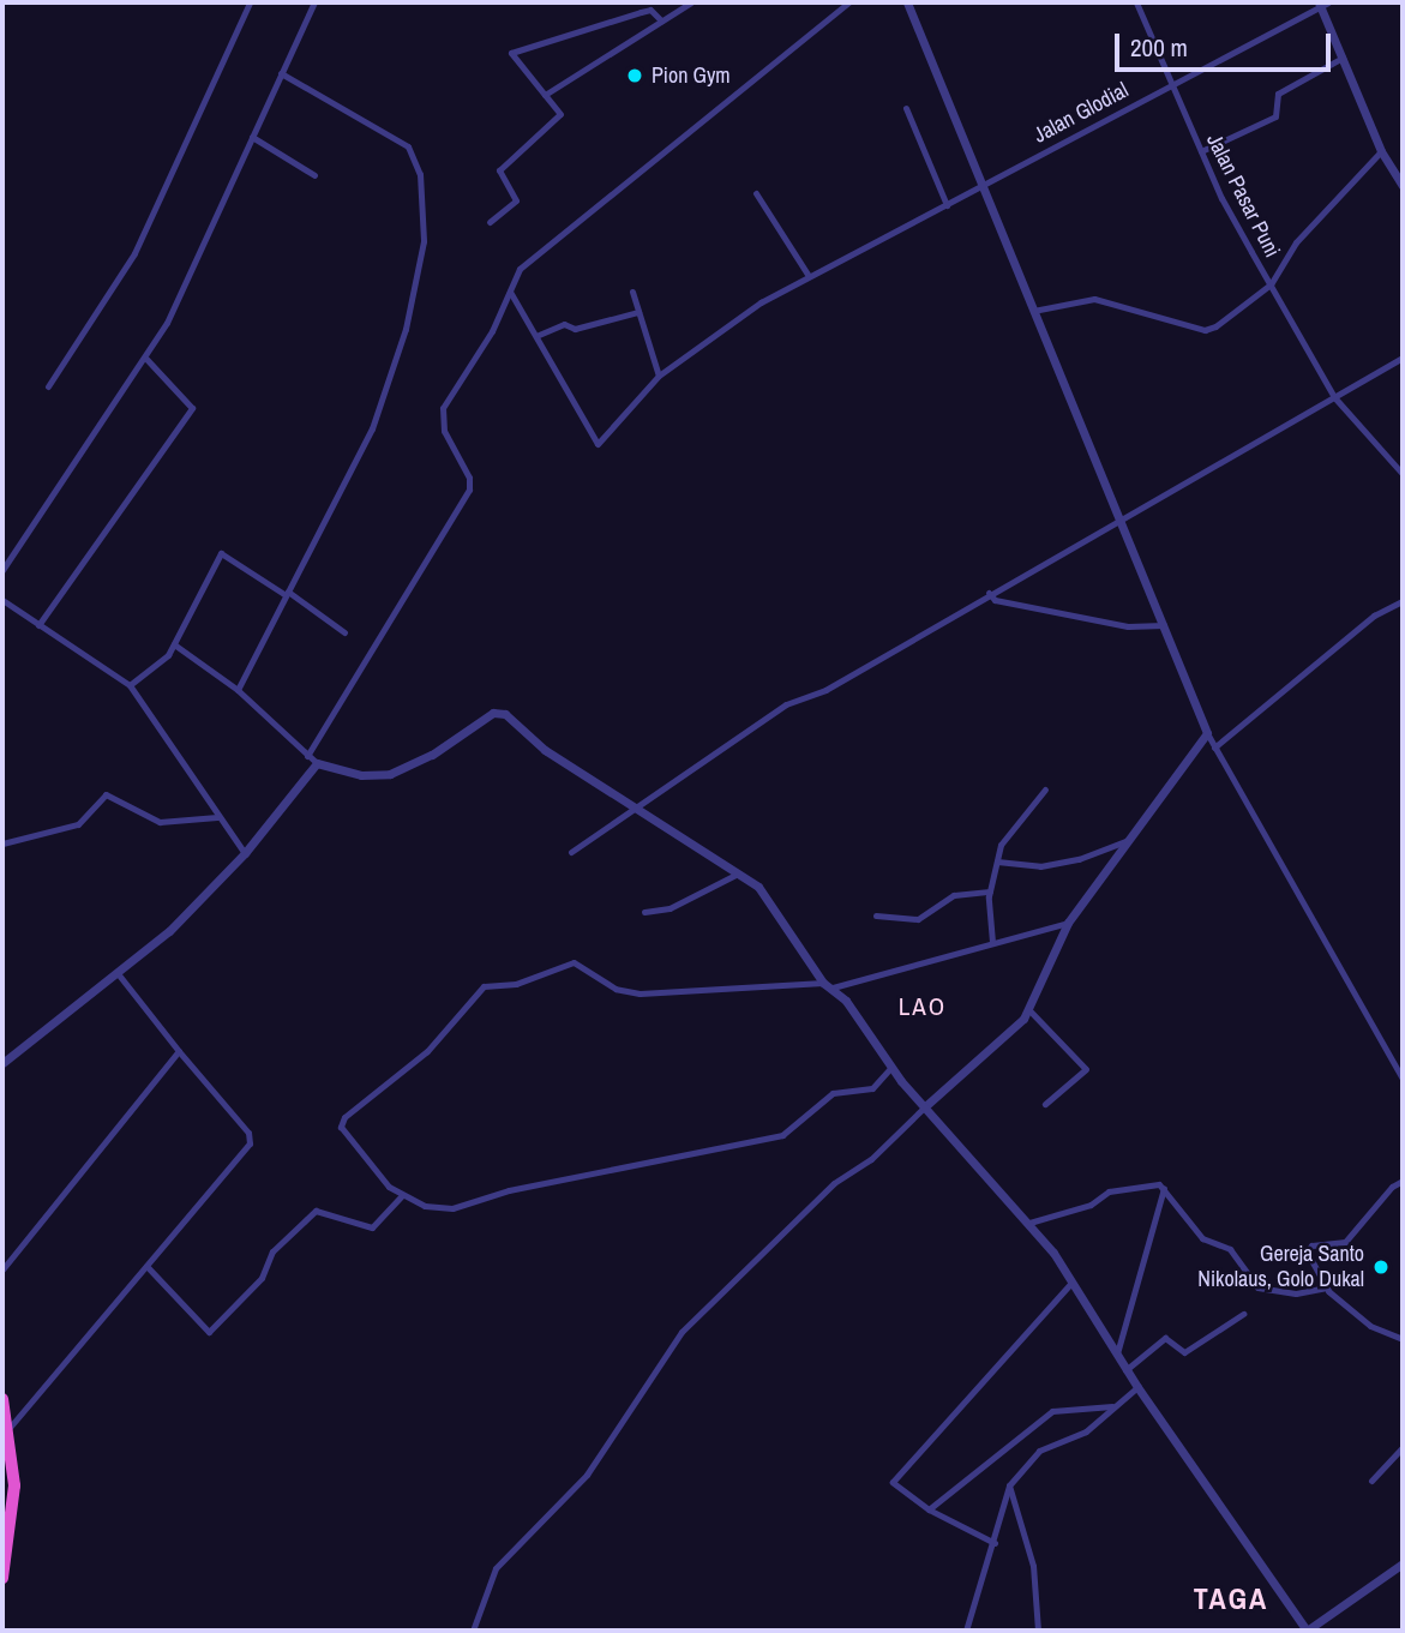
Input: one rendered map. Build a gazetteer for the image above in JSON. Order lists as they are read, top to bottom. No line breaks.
{"streets":{"street":["Jalan Glodial","Jalan Pasar Puni"]},"crossings":[["Jalan Glodial","Jalan Pasar Puni"]],"districts":["LAO","TAGA"],"places":["Pion Gym","Gereja Santo Nikolaus, Golo Dukal"],"scale_bar":"200 m"}
